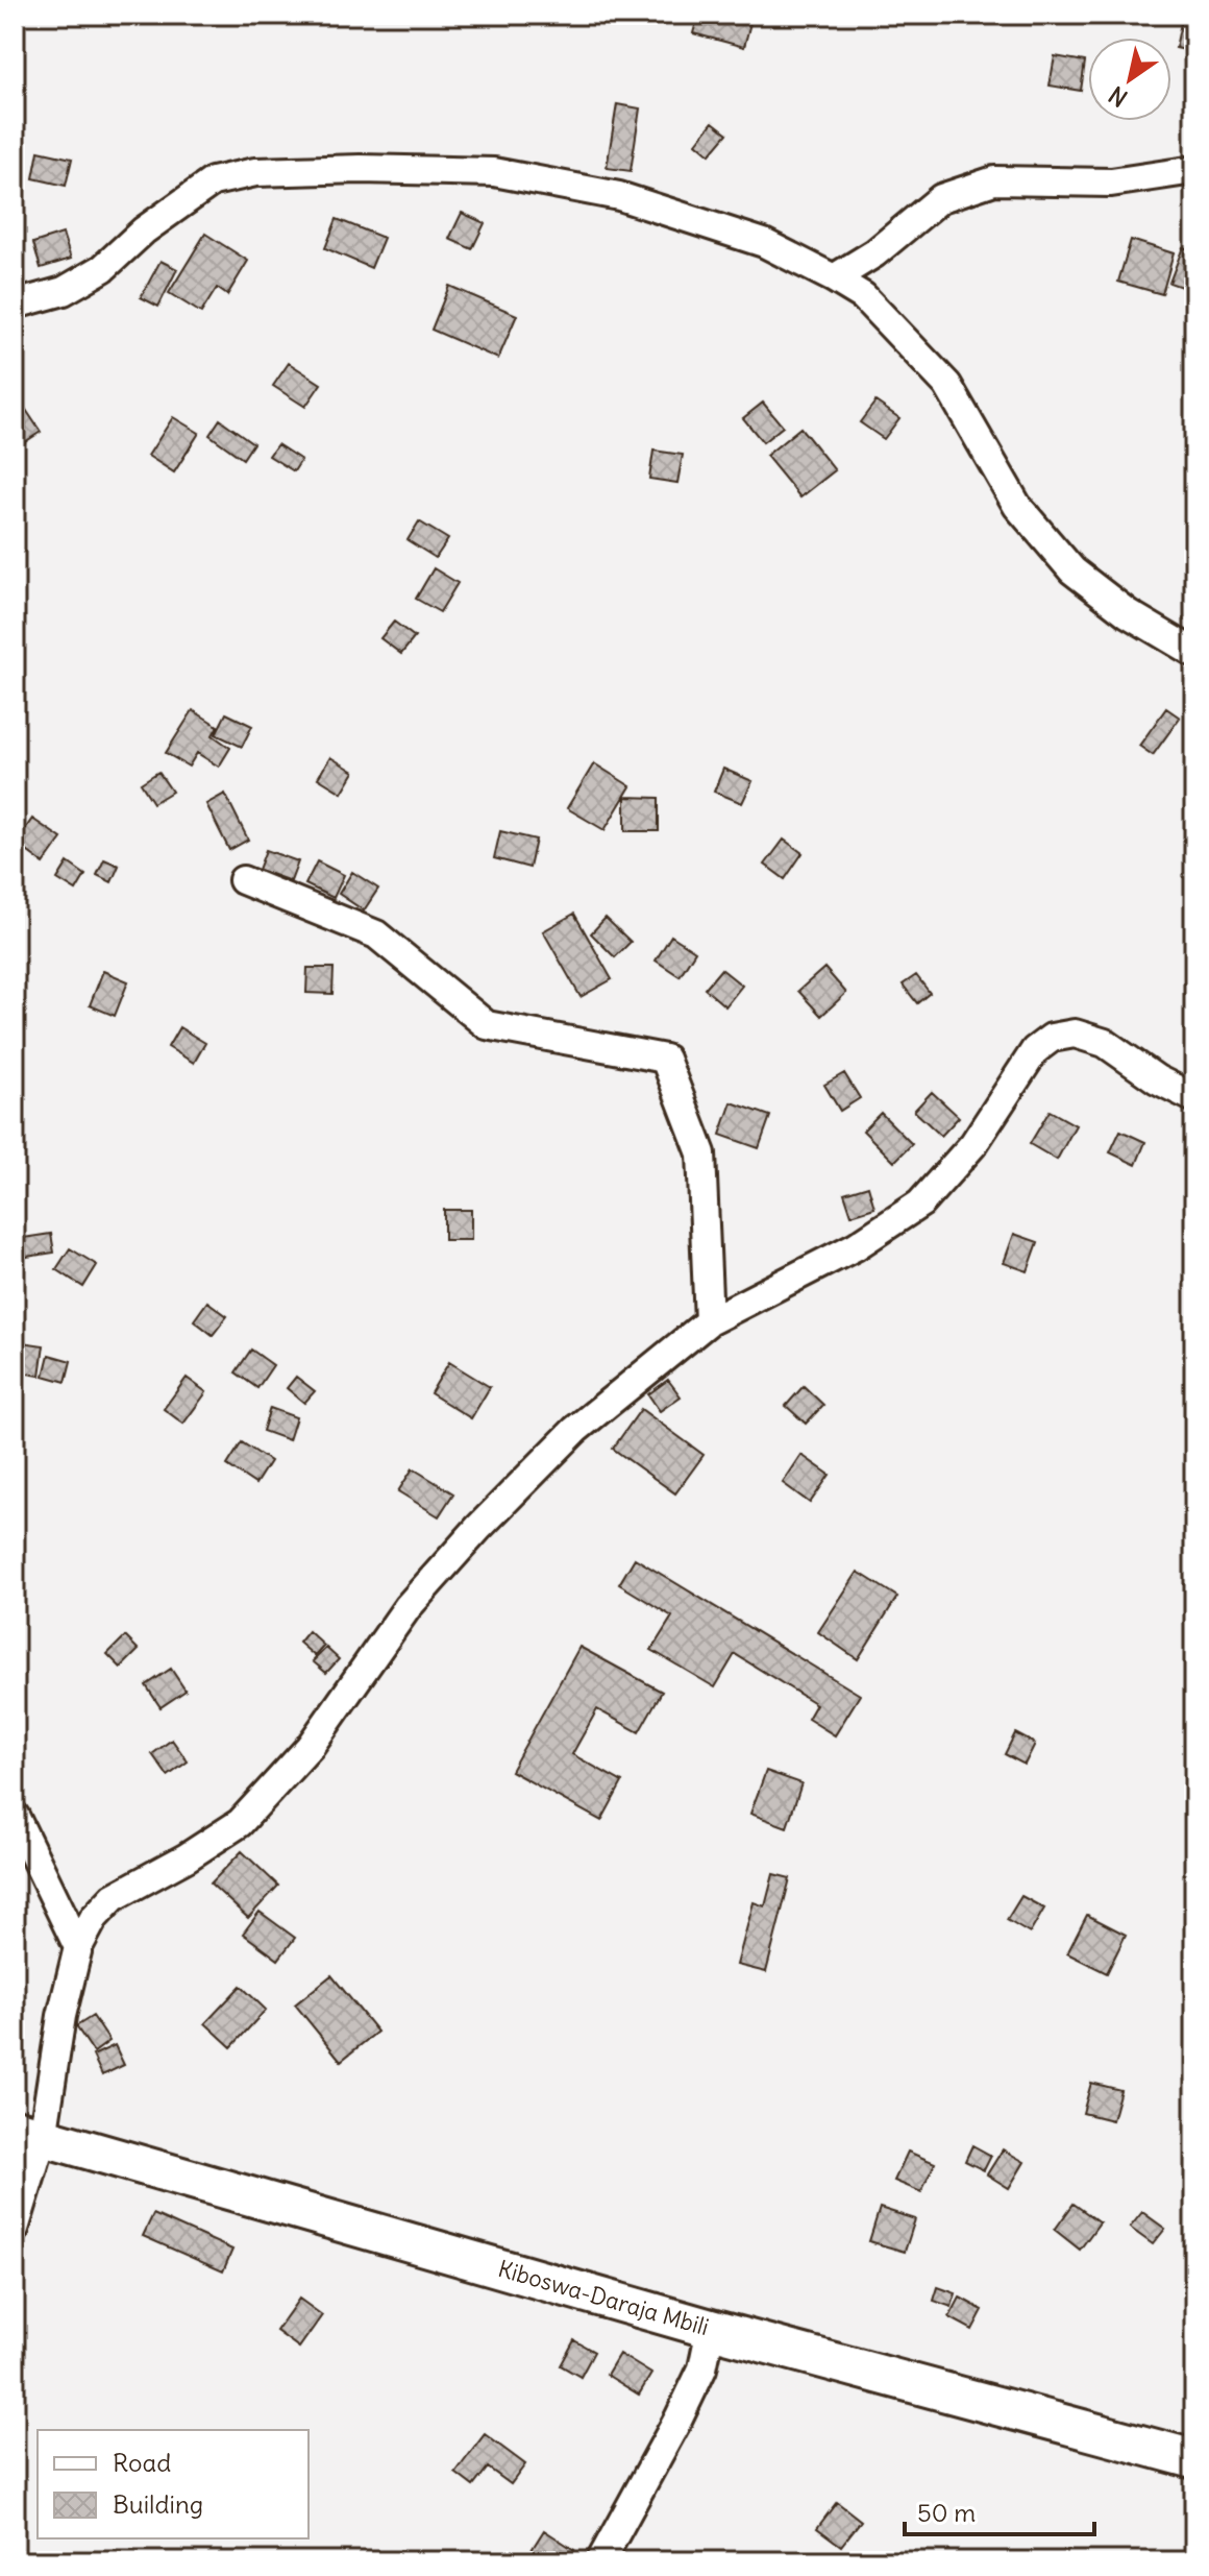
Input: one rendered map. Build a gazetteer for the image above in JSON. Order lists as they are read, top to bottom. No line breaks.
{"streets":{"main road":["Kiboswa-Daraja Mbili"]},"legend":["Road","Building"],"scale_bar":"50 m","north":"bottom left"}
